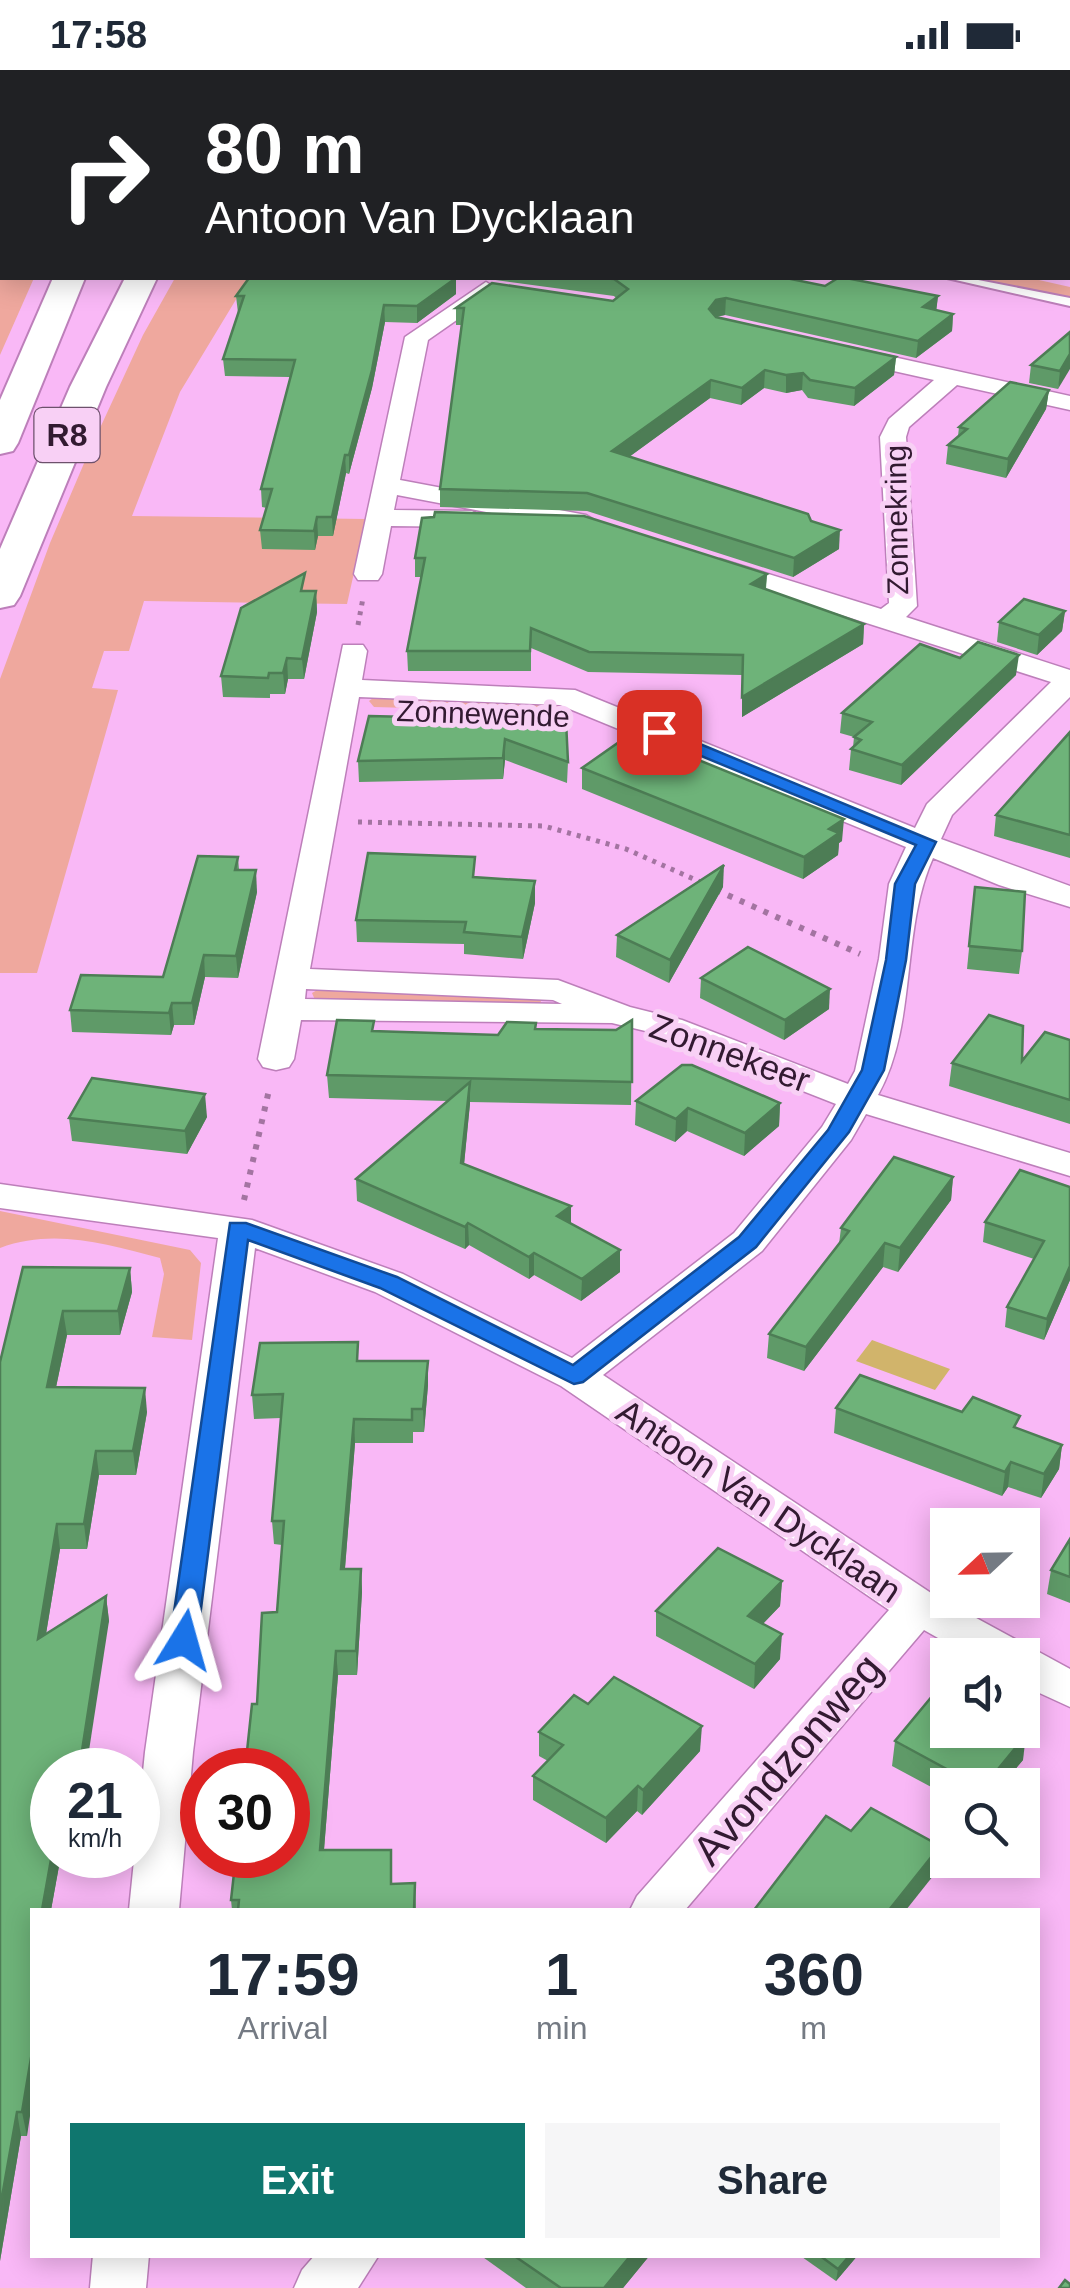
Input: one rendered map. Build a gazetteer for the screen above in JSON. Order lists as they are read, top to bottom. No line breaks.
{"streets":{"highway":["R8"],"street":["Zonnekring","Zonnewende","Zonnekeer","Antoon Van Dycklaan","Avondzonweg"]},"crossings":[["Antoon Van Dycklaan","Avondzonweg"]],"north":"left","page":{"status":"17:58","turn":["80 m","Antoon Van Dycklaan"],"speed":"21 km/h","limit":"30","eta":["17:59","Arrival","1","min","360","m"],"buttons":["Exit","Share"]}}
